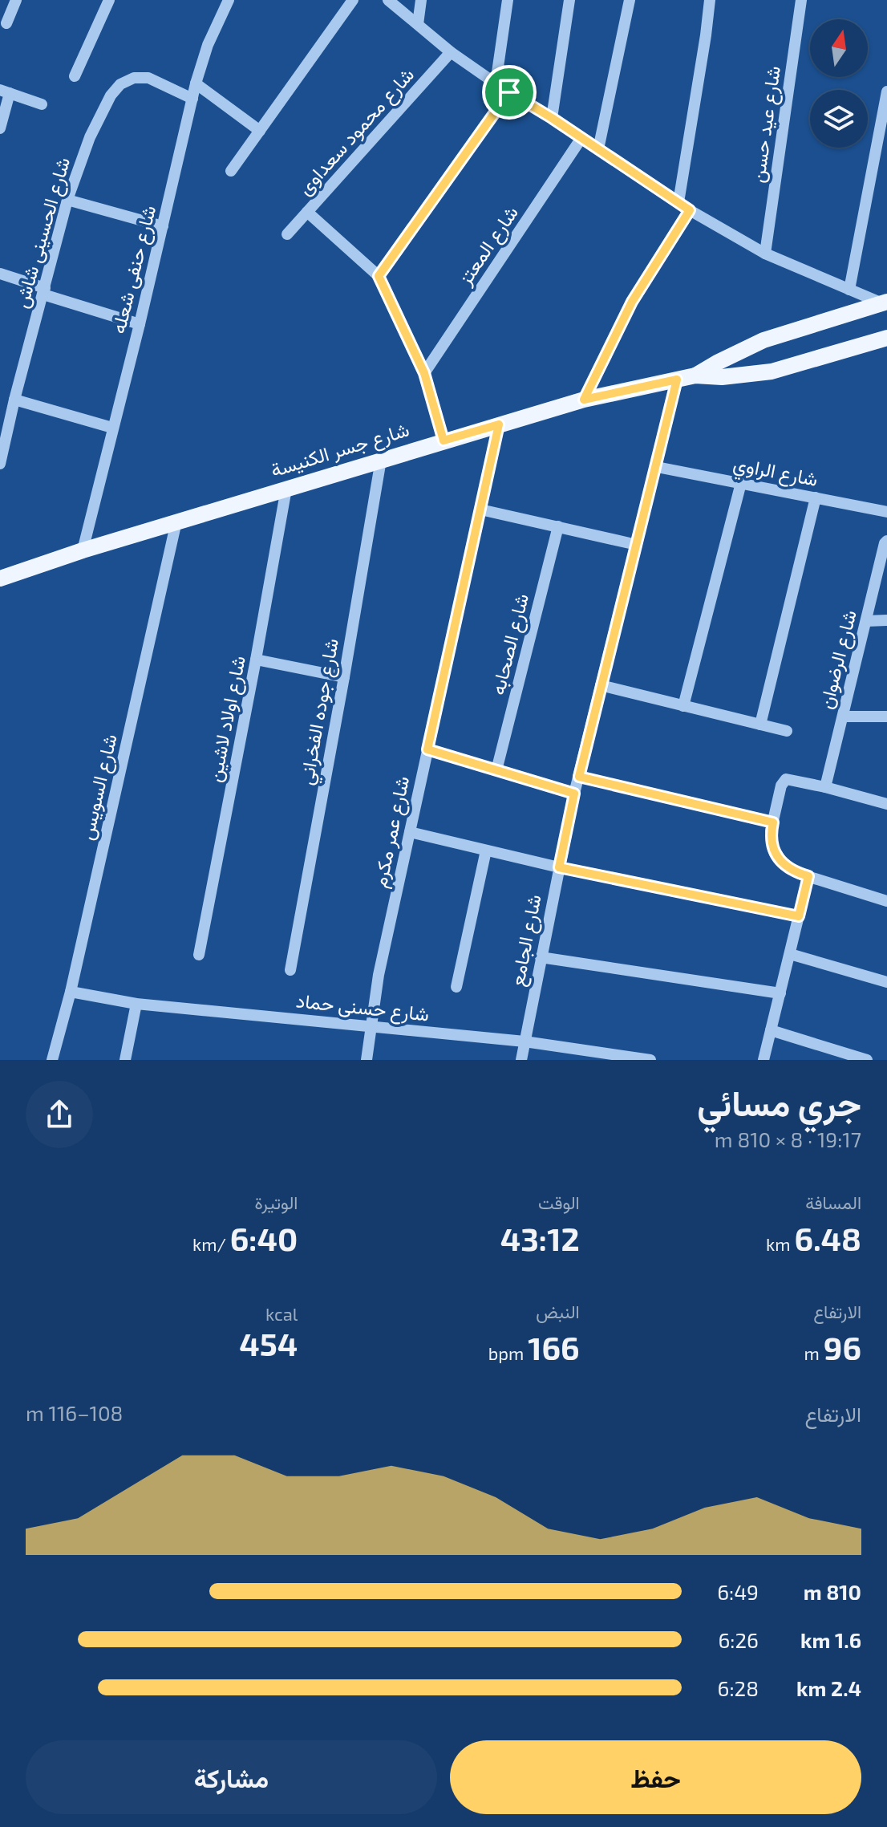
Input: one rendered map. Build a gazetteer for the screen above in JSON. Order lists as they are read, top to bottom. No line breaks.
{"streets":{"main road":["شارع جسر الكنيسة"],"street":["شارع عيد حسن","شارع محمود سعداوى","شارع الحسينى شاش","شارع المعتز","شارع حنفى شعله","شارع الراوي","شارع الصحابه","شارع الرضوان","شارع جوده الفخراني","شارع اولاد لاشين","شارع السويس","شارع عمر مكرم","شارع الجامع","شارع حسنى حماد"]},"crossings":[["شارع الحسينى شاش","شارع حنفى شعله"],["شارع حنفى شعله","شارع جسر الكنيسة"],["شارع جسر الكنيسة","شارع جوده الفخراني"],["شارع جسر الكنيسة","شارع اولاد لاشين"],["شارع جسر الكنيسة","شارع السويس"],["شارع جسر الكنيسة","شارع عمر مكرم"],["شارع جسر الكنيسة","شارع الجامع"],["شارع الراوي","شارع الجامع"],["شارع السويس","شارع حسنى حماد"],["شارع عمر مكرم","شارع حسنى حماد"],["شارع الجامع","شارع حسنى حماد"]],"north":"top","page":{"heading":["جري مسائي","19:17 · 8 × 810 m"],"stats":[["المسافة","6.48 km"],["الوقت","43:12"],["الوتيرة","6:40 /km"],["الارتفاع","96 m"],["النبض","166 bpm"],["kcal","454"]],"chart":["الارتفاع","108–116 m"],"list":[{"name":"810 m","note":"6:49"},{"name":"1.6 km","note":"6:26"},{"name":"2.4 km","note":"6:28"}],"buttons":["حفظ","مشاركة"]}}
